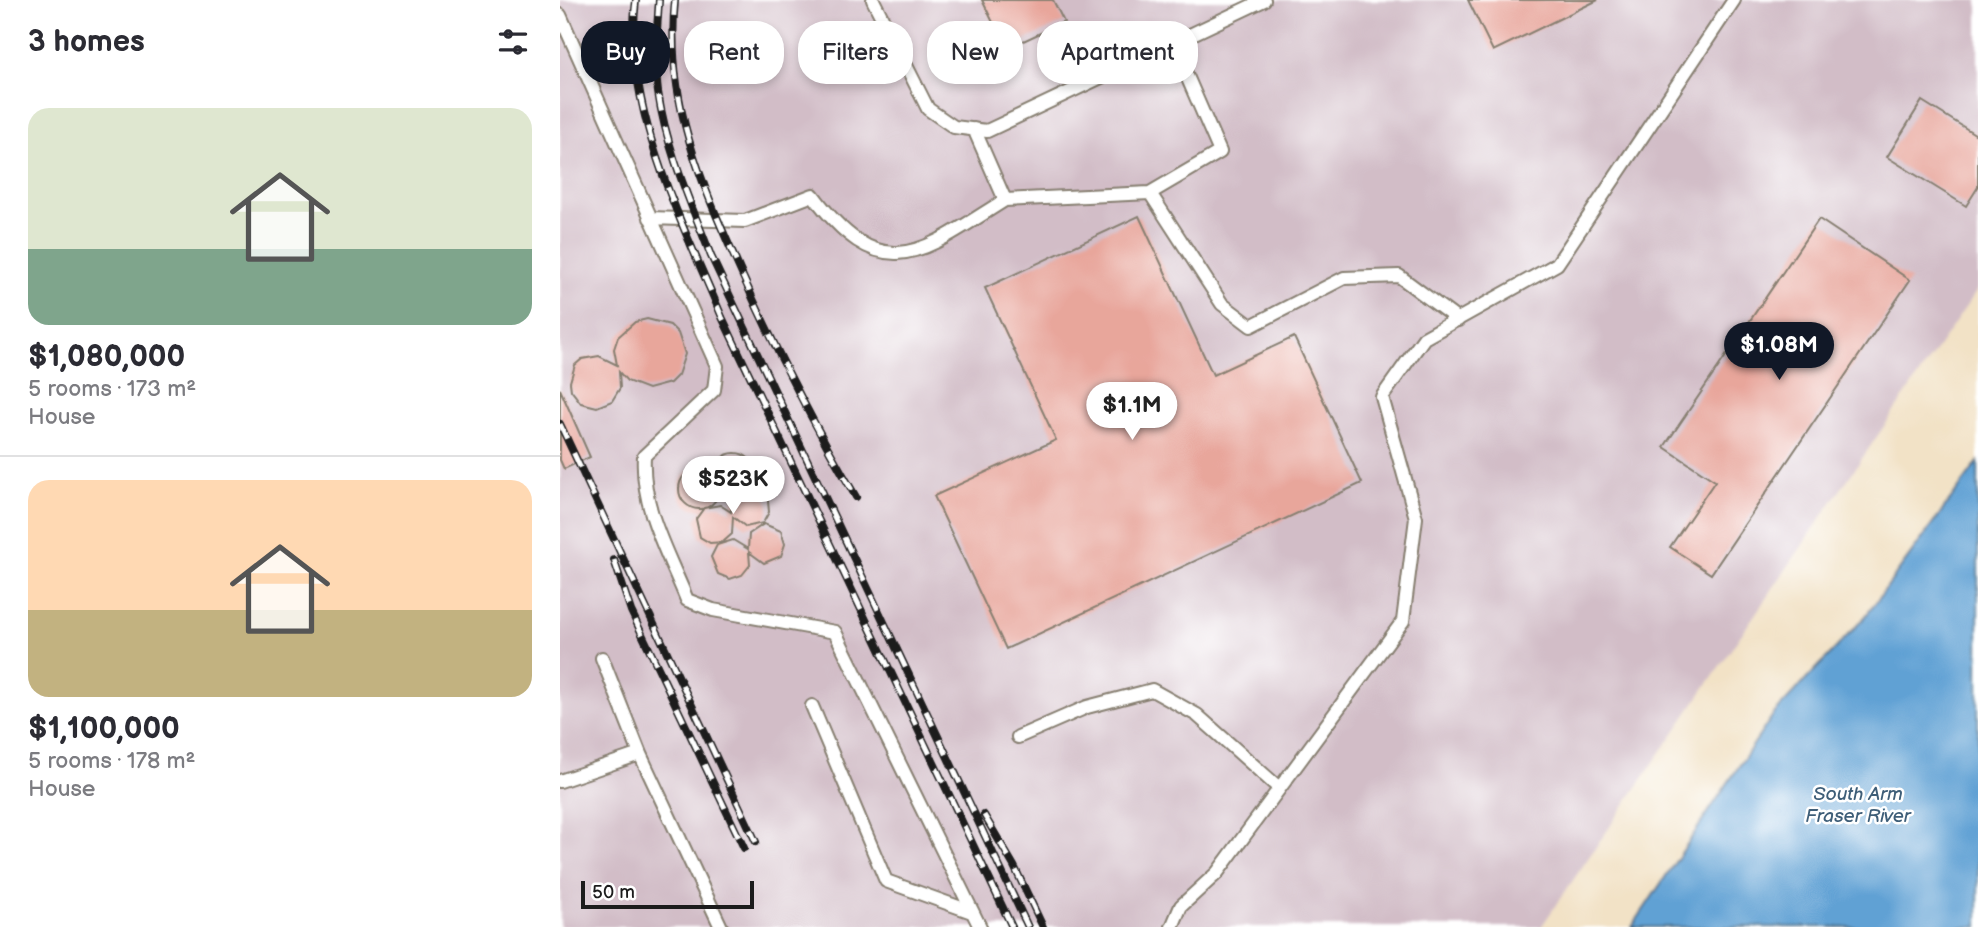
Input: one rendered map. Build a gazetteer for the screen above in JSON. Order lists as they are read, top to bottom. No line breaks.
{"water":["South Arm Fraser River"],"scale_bar":"50 m","page":{"heading":"3 homes","chip":["Buy","Rent","Filters","New","Apartment"],"list":[{"name":"$1,080,000","note":"5 rooms · 173 m² · House"},{"name":"$1,100,000","note":"5 rooms · 178 m² · House"}],"price":["$1.08M","$1.1M","$523K"],"scale":"50 m"}}
